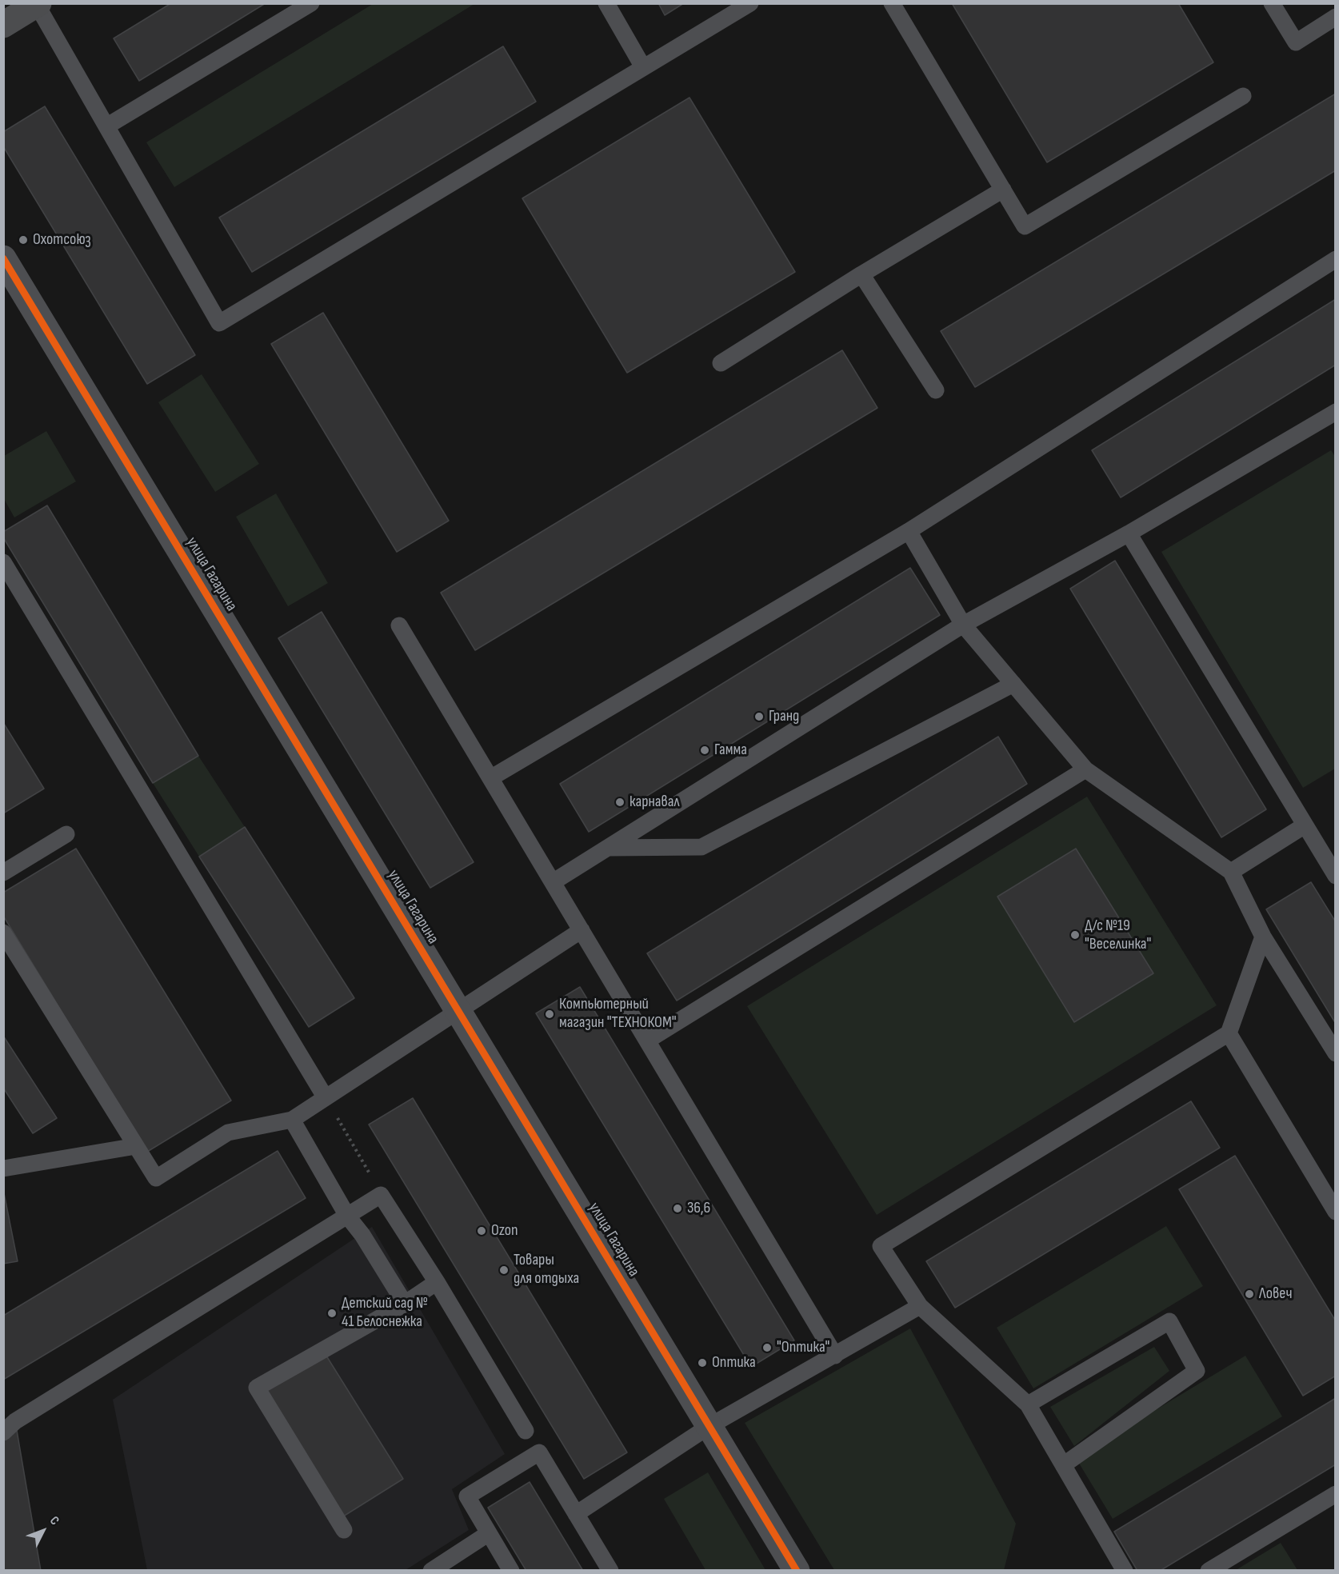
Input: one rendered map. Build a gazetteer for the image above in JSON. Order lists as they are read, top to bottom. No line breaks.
{"streets":{"street":["улица Гагарина"]},"places":["Охотсоюз","Гранд","Гамма","карнавал","Д/с №19 \"Веселинка\"","Компьютерный магазин \"ТЕХНОКОМ\"","36,6","Ozon","Товары для отдыха","Ловеч","Детский сад № 41 Белоснежка","\"Оптика\"","Оптика"],"north":"top right"}
